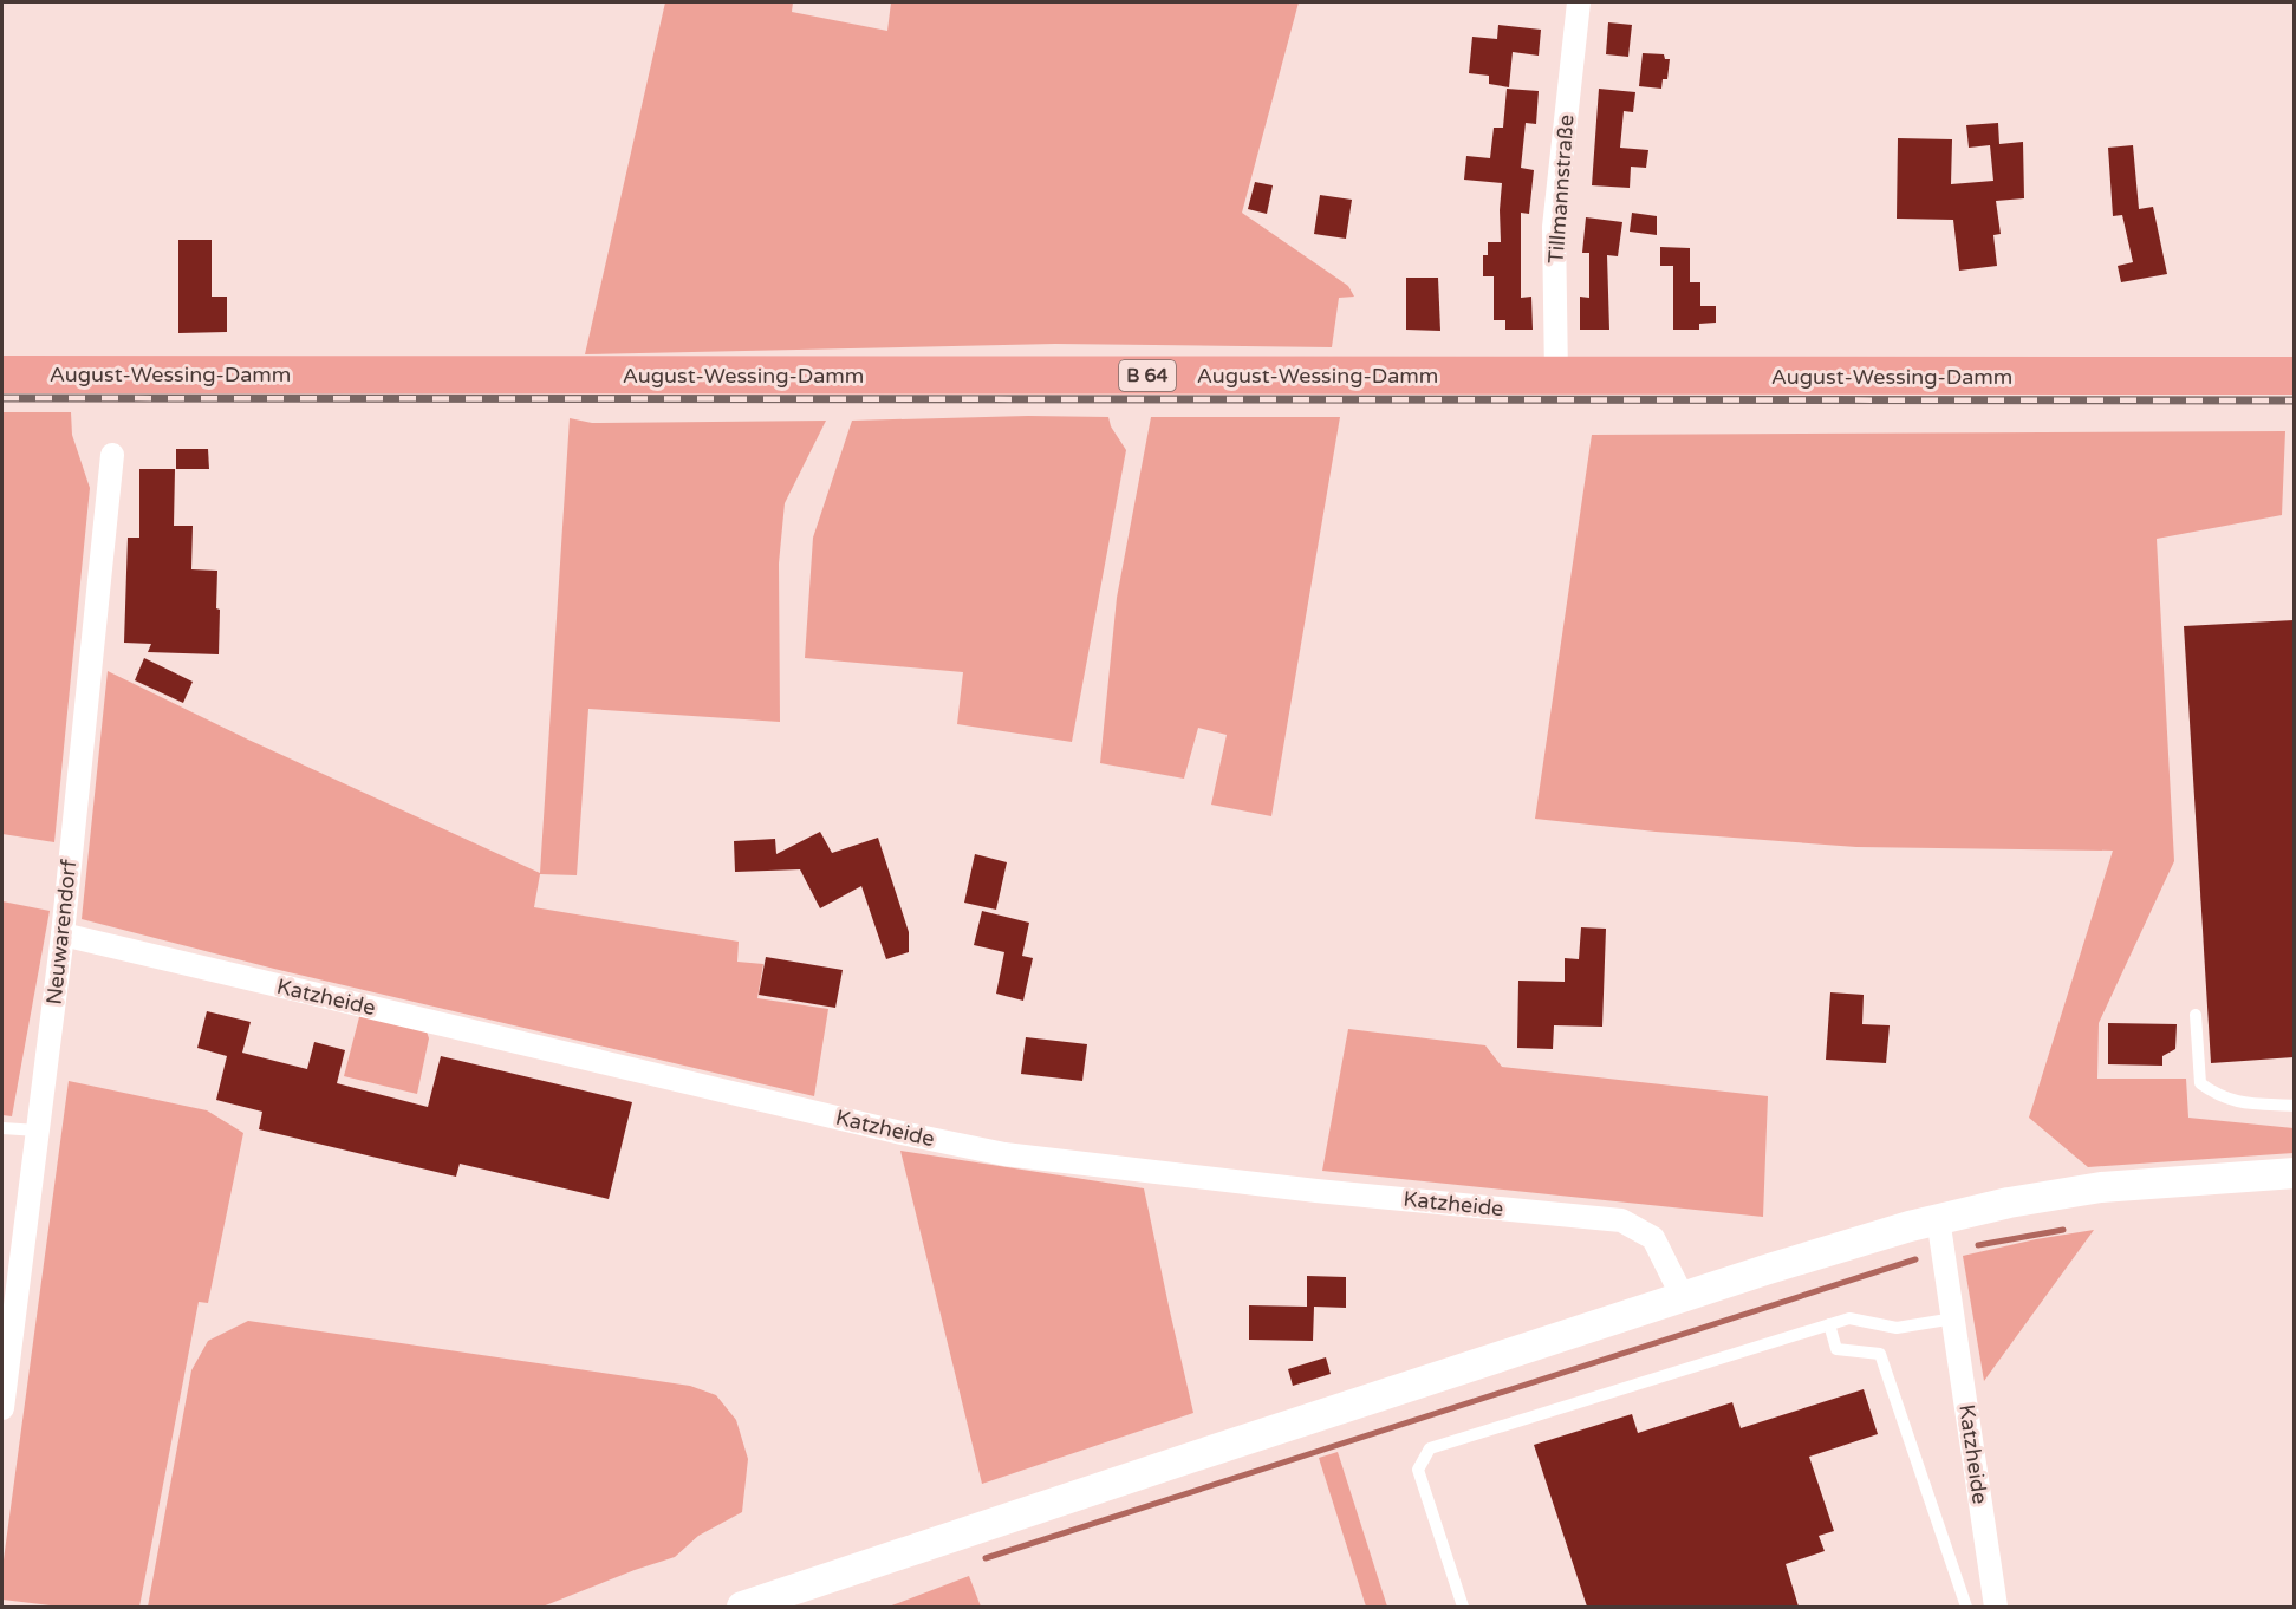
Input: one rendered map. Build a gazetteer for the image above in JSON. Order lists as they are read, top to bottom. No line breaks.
{"streets":{"main road":["August-Wessing-Damm","B 64"],"street":["Tillmannstraße","Neuwarendorf","Katzheide"]},"crossings":[["Tillmannstraße","August-Wessing-Damm"],["Neuwarendorf","Katzheide"]]}
